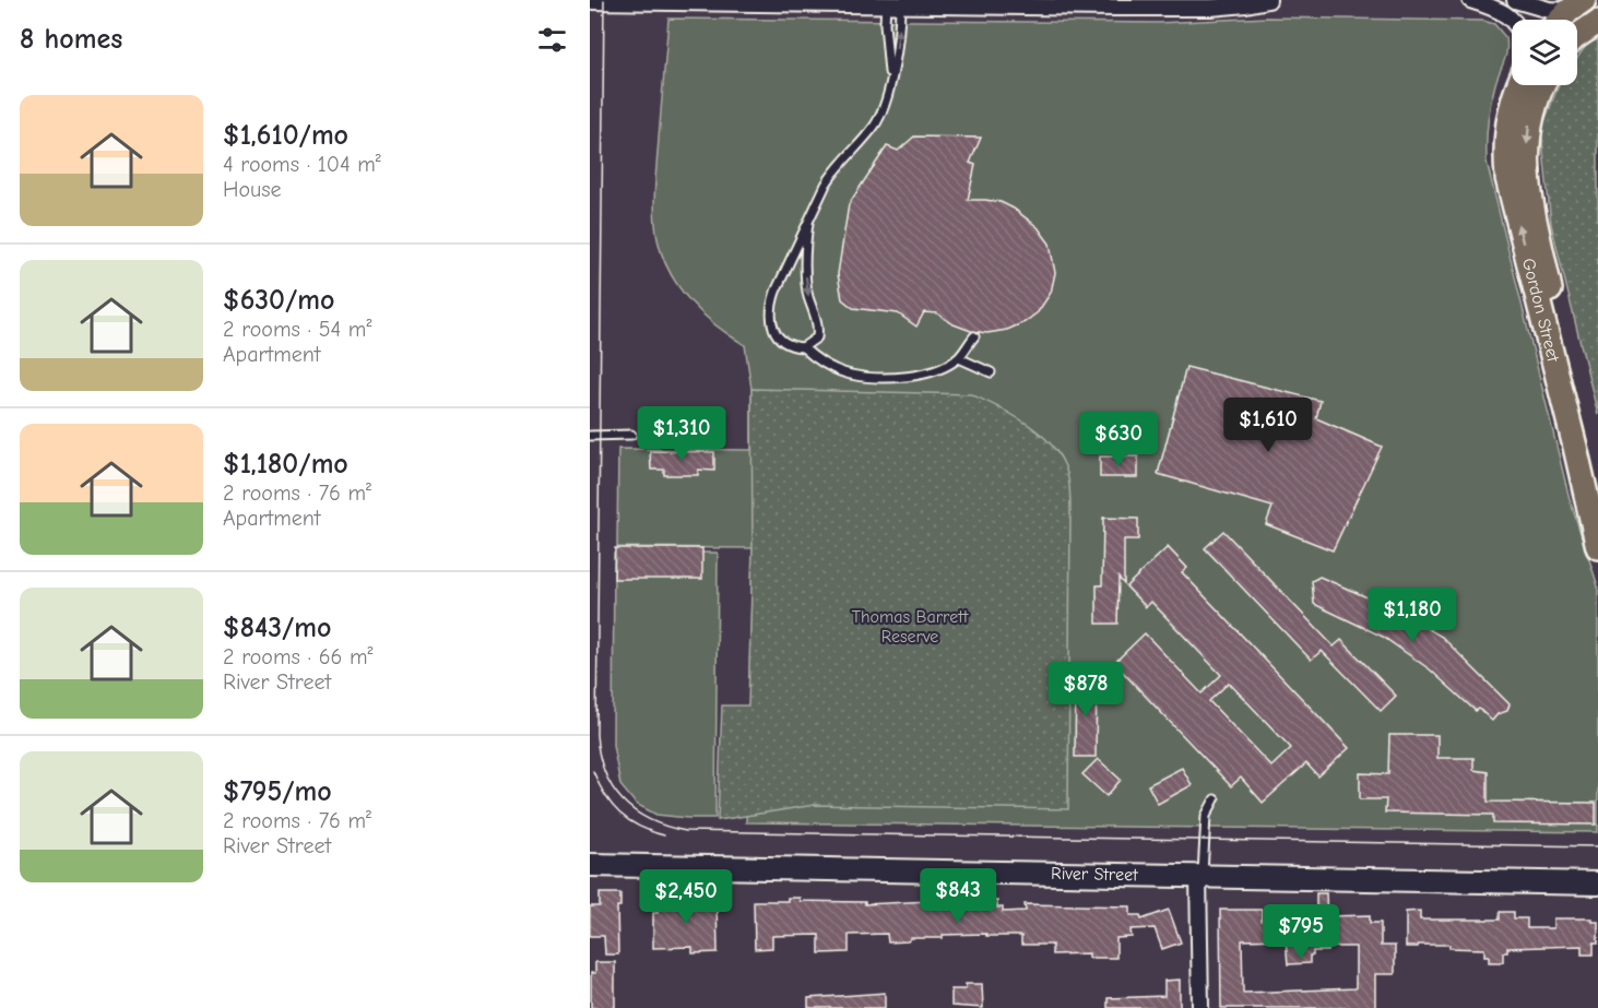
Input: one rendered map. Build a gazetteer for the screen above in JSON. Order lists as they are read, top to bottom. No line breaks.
{"streets":{"main road":["Gordon Street"],"street":["River Street"]},"parks":["Thomas Barrett Reserve"],"page":{"heading":"8 homes","list":[{"name":"$1,610/mo","note":"4 rooms · 104 m² · House"},{"name":"$630/mo","note":"2 rooms · 54 m² · Apartment"},{"name":"$1,180/mo","note":"2 rooms · 76 m² · Apartment"},{"name":"$843/mo","note":"2 rooms · 66 m² · River Street"},{"name":"$795/mo","note":"2 rooms · 76 m² · River Street"}],"price":["$1,610","$1,310","$630","$1,180","$878","$843","$2,450","$795"]}}
